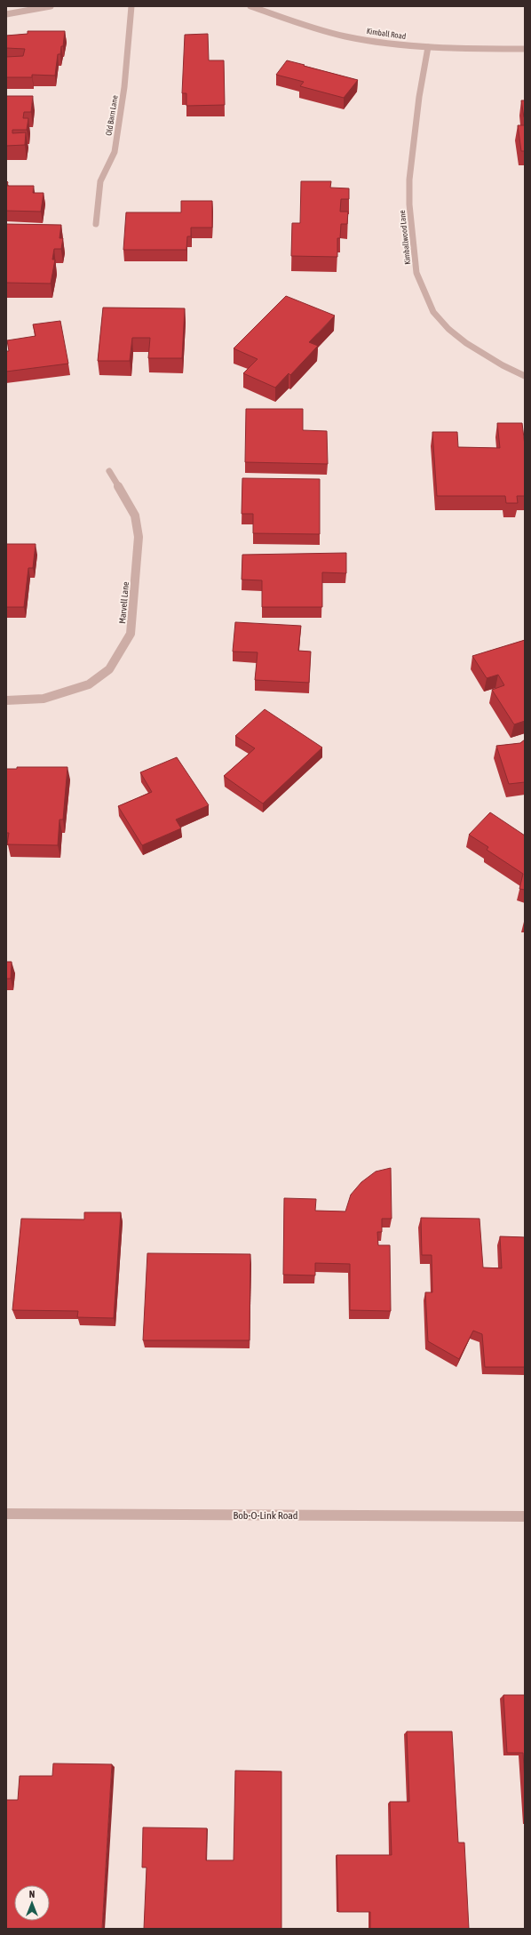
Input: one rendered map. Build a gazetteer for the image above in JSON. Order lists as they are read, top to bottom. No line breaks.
{"streets":{"street":["Kimball Road","Old Barn Lane","Kimballwood Lane","Marvell Lane","Bob-O-Link Road"]},"crossings":[["Kimball Road","Kimballwood Lane"]],"north":"top"}
